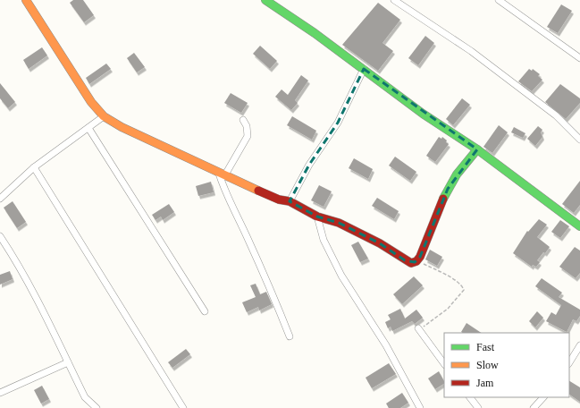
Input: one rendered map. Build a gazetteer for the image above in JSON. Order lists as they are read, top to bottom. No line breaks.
{"legend":["Fast","Slow","Jam"]}
